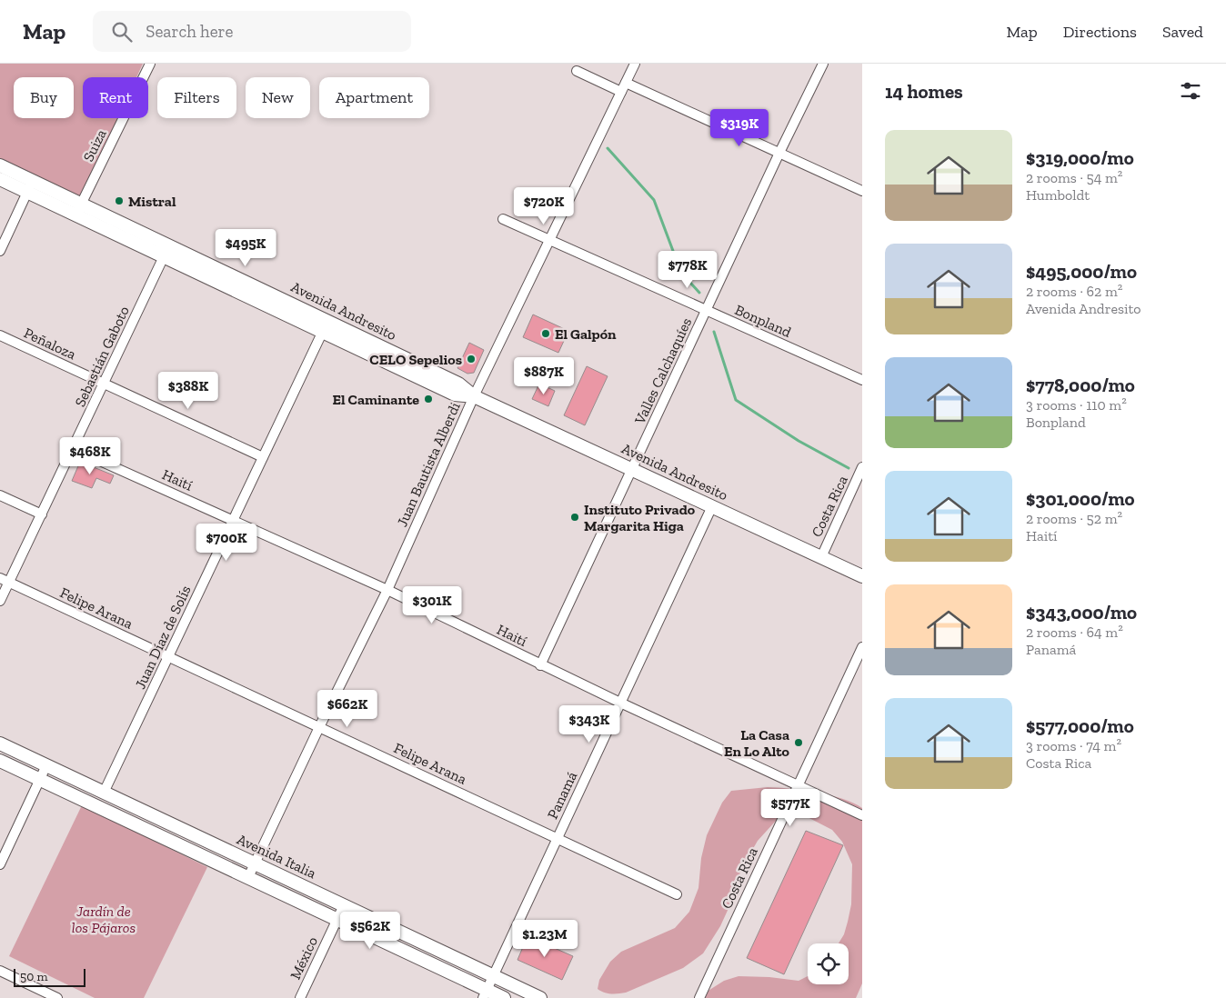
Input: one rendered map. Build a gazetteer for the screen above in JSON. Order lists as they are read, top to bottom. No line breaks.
{"streets":{"main road":["Avenida Andresito","Avenida Italia"],"street":["Suiza","Bonpland","Peñaloza","Sebastián Gaboto","Valles Calchaquíes","Juan Bautista Alberdi","Haití","Costa Rica","Felipe Arana","Juan Díaz de Solís","Panamá","México"]},"crossings":[["Suiza","Avenida Andresito"],["Avenida Andresito","Sebastián Gaboto"],["Avenida Andresito","Valles Calchaquíes"],["Avenida Andresito","Juan Bautista Alberdi"],["Avenida Andresito","Costa Rica"],["Avenida Andresito","Juan Díaz de Solís"],["Avenida Andresito","Panamá"],["Bonpland","Valles Calchaquíes"],["Bonpland","Juan Bautista Alberdi"],["Peñaloza","Sebastián Gaboto"],["Peñaloza","Juan Díaz de Solís"],["Sebastián Gaboto","Haití"],["Sebastián Gaboto","Felipe Arana"],["Valles Calchaquíes","Haití"],["Juan Bautista Alberdi","Haití"],["Juan Bautista Alberdi","Felipe Arana"],["Juan Bautista Alberdi","Avenida Italia"],["Haití","Costa Rica"],["Haití","Juan Díaz de Solís"],["Haití","Panamá"],["Felipe Arana","Juan Díaz de Solís"],["Felipe Arana","Panamá"],["Juan Díaz de Solís","Avenida Italia"],["Panamá","Avenida Italia"],["Avenida Italia","México"]],"parks":["Jardín de los Pájaros"],"places":["Mistral","El Galpón","CELO Sepelios","El Caminante","Instituto Privado Margarita Higa","La Casa En Lo Alto"],"scale_bar":"50 m","page":{"header":"Map","search":"Search here","nav":["Map","Directions","Saved"],"heading":"14 homes","chip":["Buy","Rent","Filters","New","Apartment"],"price":["$319K","$720K","$495K","$778K","$887K","$388K","$468K","$700K","$301K","$662K","$343K","$577K","$562K","$1.23M"],"list":[{"name":"$319,000/mo","note":"2 rooms · 54 m² · Humboldt"},{"name":"$495,000/mo","note":"2 rooms · 62 m² · Avenida Andresito"},{"name":"$778,000/mo","note":"3 rooms · 110 m² · Bonpland"},{"name":"$301,000/mo","note":"2 rooms · 52 m² · Haití"},{"name":"$343,000/mo","note":"2 rooms · 64 m² · Panamá"},{"name":"$577,000/mo","note":"3 rooms · 74 m² · Costa Rica"}],"scale":"50 m"}}
